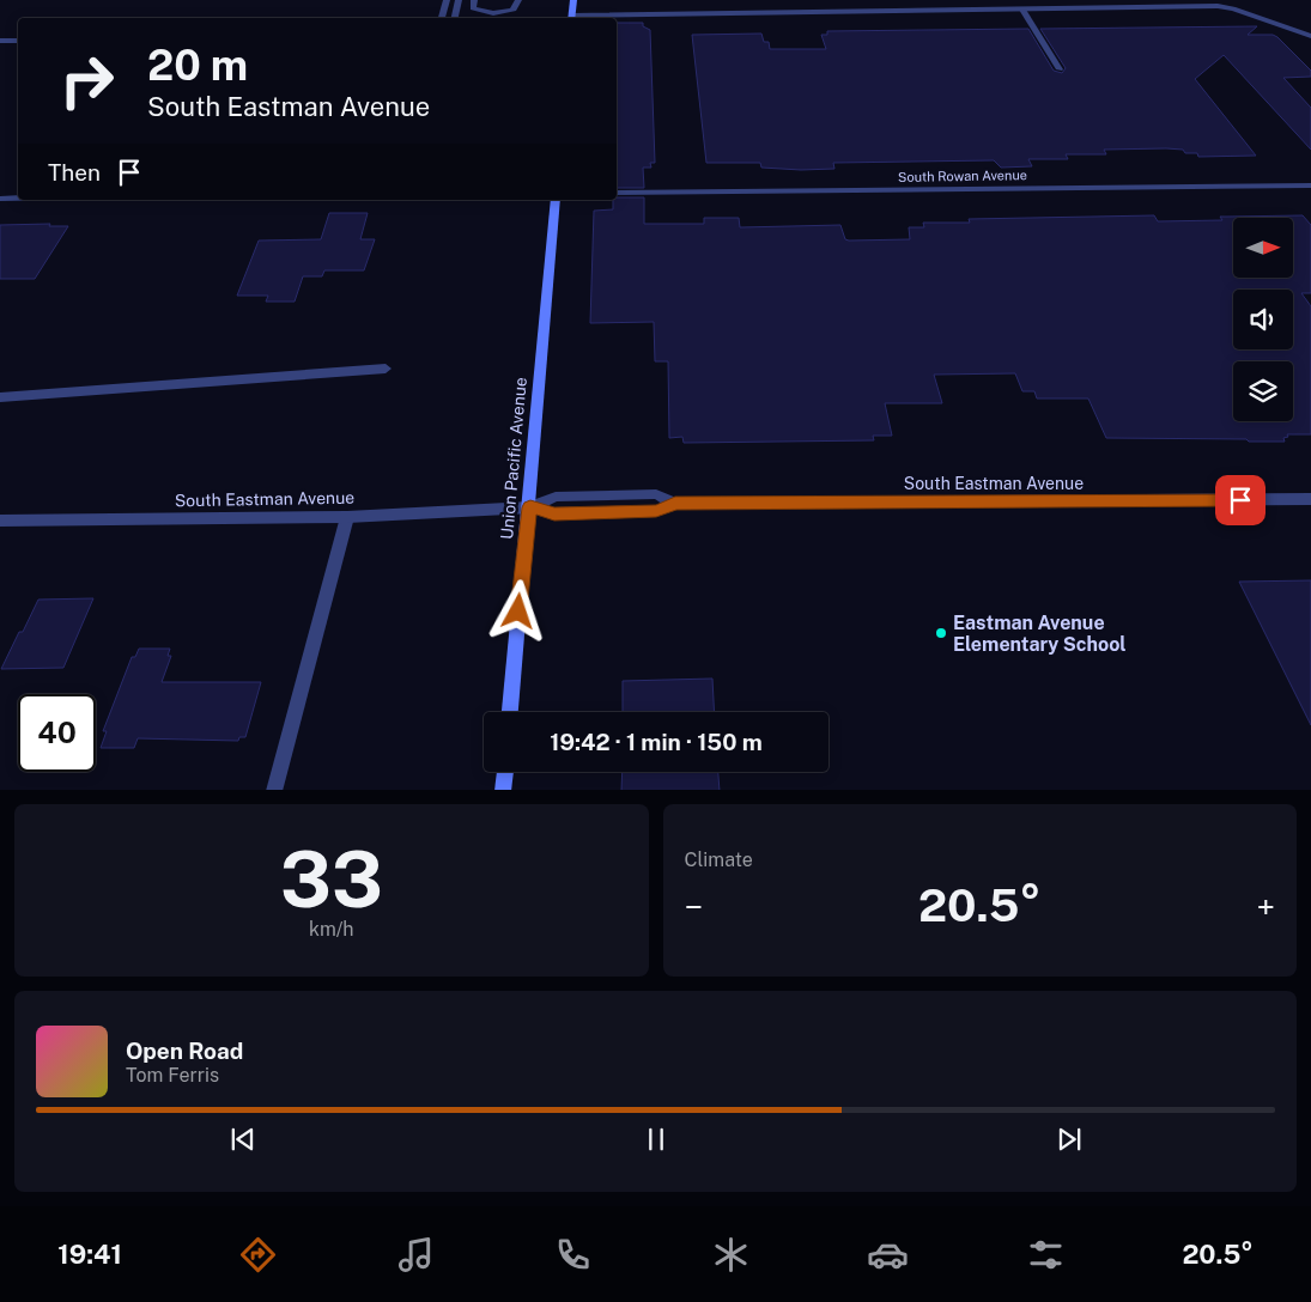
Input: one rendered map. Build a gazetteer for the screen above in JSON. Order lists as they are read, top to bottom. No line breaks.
{"streets":{"street":["South Rowan Avenue","Union Pacific Avenue","South Eastman Avenue"]},"crossings":[["Union Pacific Avenue","South Eastman Avenue"]],"places":["Eastman Avenue Elementary School"],"north":"right","page":{"turn":["20 m","South Eastman Avenue"],"then":"Then","limit":"40","trip":"19:42 · 1 min · 150 m","tile":[["33","km/h"],"Climate"],"heat":["−","20.5°","+"],"song":["Open Road","Tom Ferris"],"tabs":["19:41","20.5°"]}}
